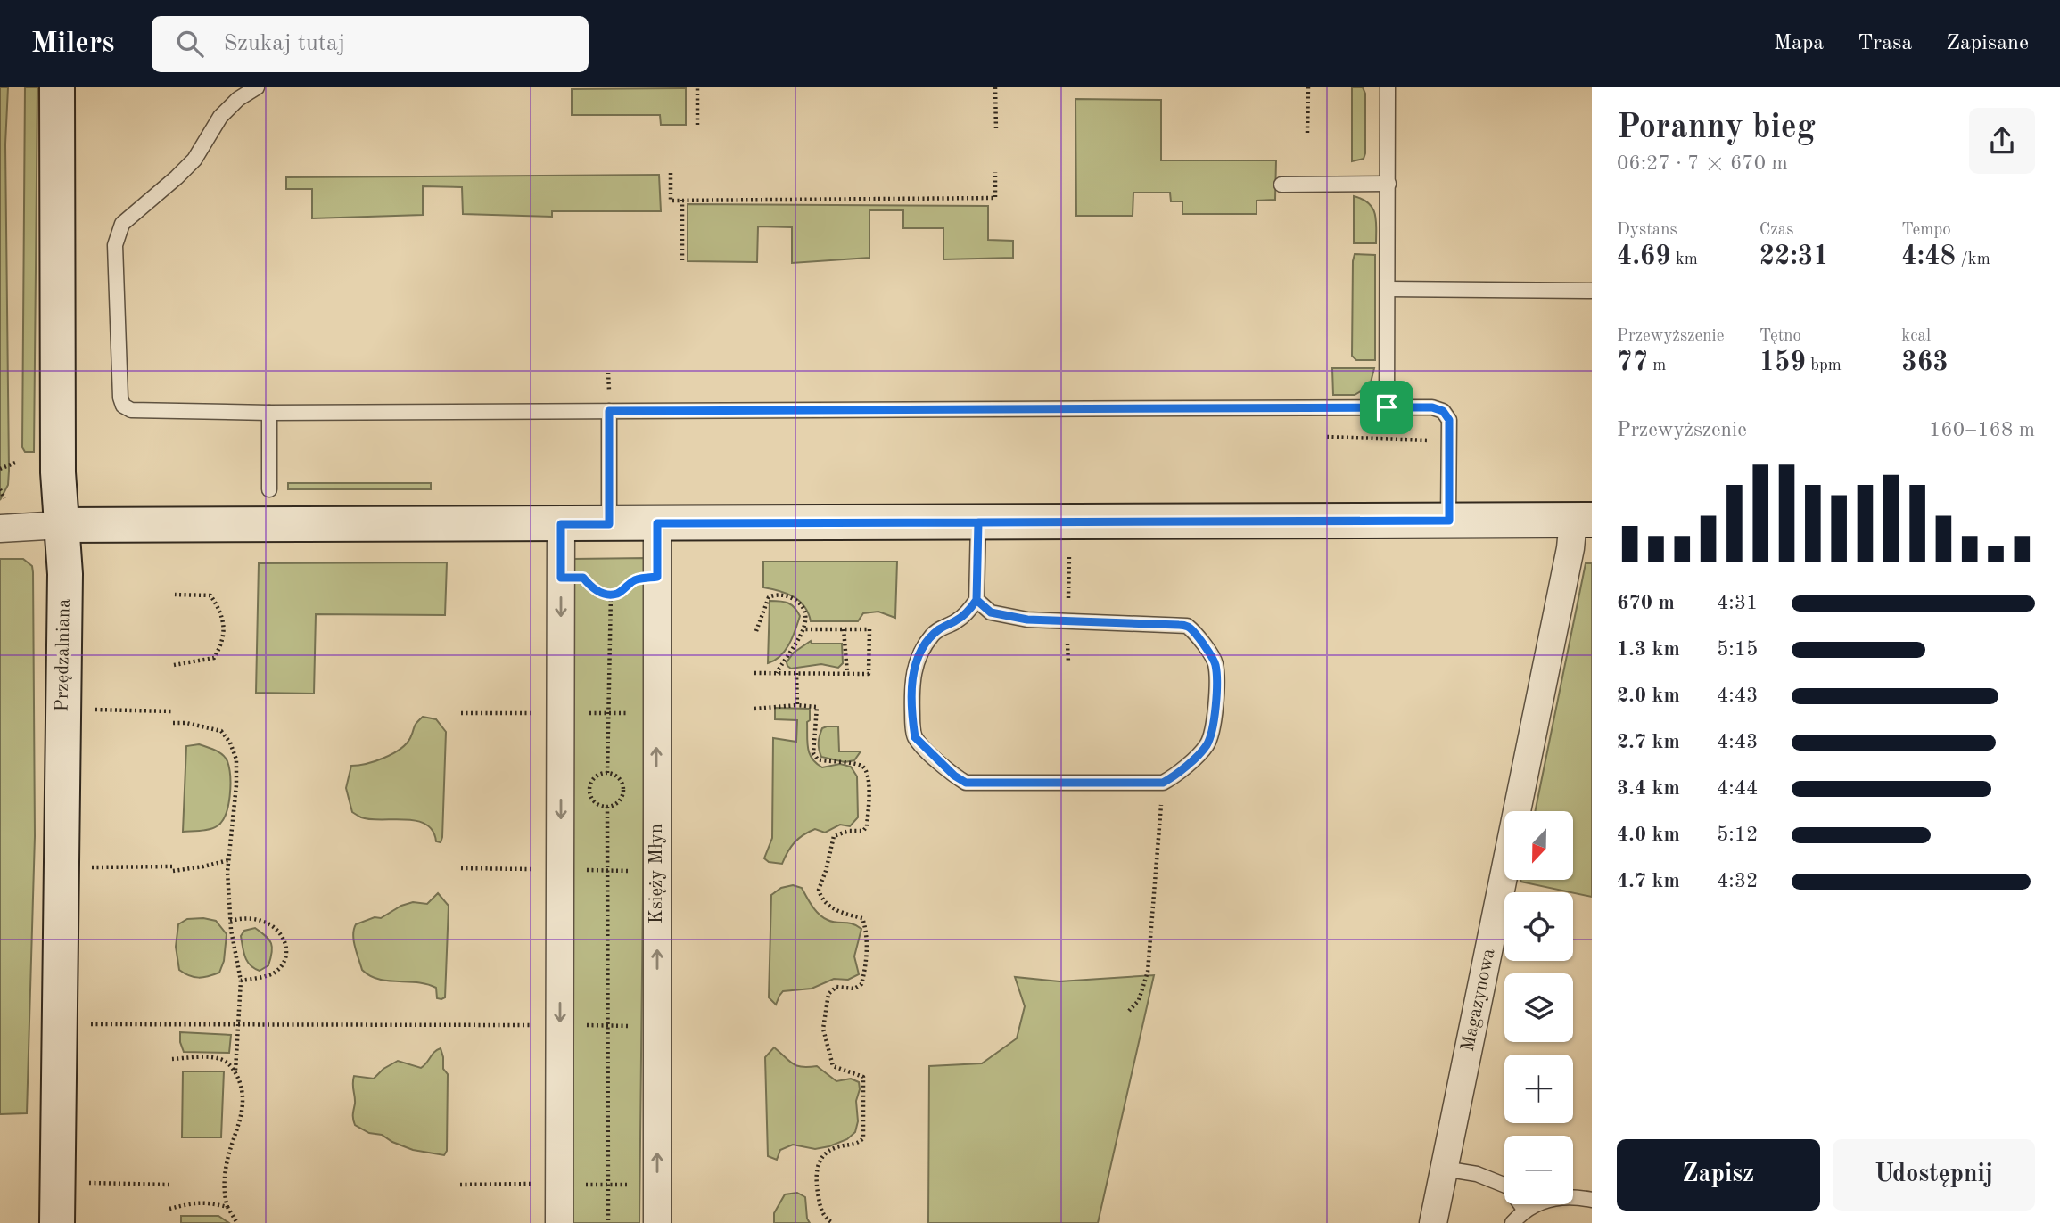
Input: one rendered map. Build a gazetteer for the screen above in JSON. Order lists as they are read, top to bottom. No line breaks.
{"streets":{"street":["Przędzalniana","Księży Młyn","Magazynowa"]},"north":"bottom","page":{"header":"Milers","search":"Szukaj tutaj","nav":["Mapa","Trasa","Zapisane"],"heading":["Poranny bieg","06:27 · 7 × 670 m"],"stats":[["Dystans","4.69 km"],["Czas","22:31"],["Tempo","4:48 /km"],["Przewyższenie","77 m"],["Tętno","159 bpm"],["kcal","363"]],"chart":["Przewyższenie","160–168 m"],"list":[{"name":"670 m","note":"4:31"},{"name":"1.3 km","note":"5:15"},{"name":"2.0 km","note":"4:43"},{"name":"2.7 km","note":"4:43"},{"name":"3.4 km","note":"4:44"},{"name":"4.0 km","note":"5:12"},{"name":"4.7 km","note":"4:32"}],"map_buttons":["+","−"],"buttons":["Zapisz","Udostępnij"]}}
